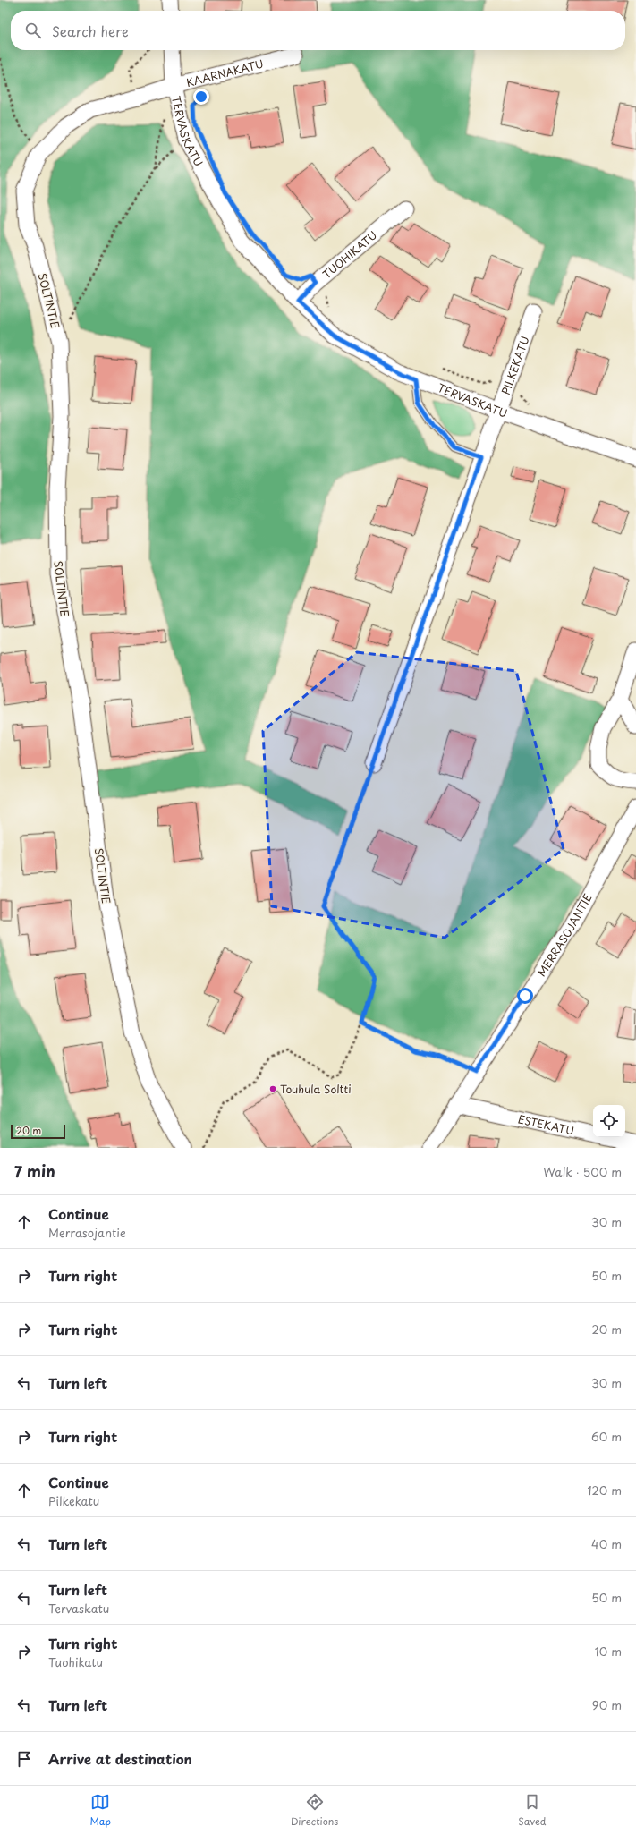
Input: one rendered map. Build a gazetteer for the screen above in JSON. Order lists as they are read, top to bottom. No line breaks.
{"streets":{"street":["KAARNAKATU","TERVASKATU","TUOHIKATU","SOLTINTIE","PILKEKATU","MERRASOJANTIE","ESTEKATU"]},"crossings":[["KAARNAKATU","TERVASKATU"],["KAARNAKATU","SOLTINTIE"],["TERVASKATU","TUOHIKATU"],["TERVASKATU","SOLTINTIE"],["TERVASKATU","PILKEKATU"],["MERRASOJANTIE","ESTEKATU"]],"places":["Touhula Soltti"],"scale_bar":"20 m","page":{"search":"Search here","scale":"20 m","heading":["7 min","Walk · 500 m"],"list":[["Continue","Merrasojantie","30 m"],["Turn right","50 m"],["Turn right","20 m"],["Turn left","30 m"],["Turn right","60 m"],["Continue","Pilkekatu","120 m"],["Turn left","40 m"],["Turn left","Tervaskatu","50 m"],["Turn right","Tuohikatu","10 m"],["Turn left","90 m"],"Arrive at destination"],"nav":["Map","Directions","Saved"]}}
